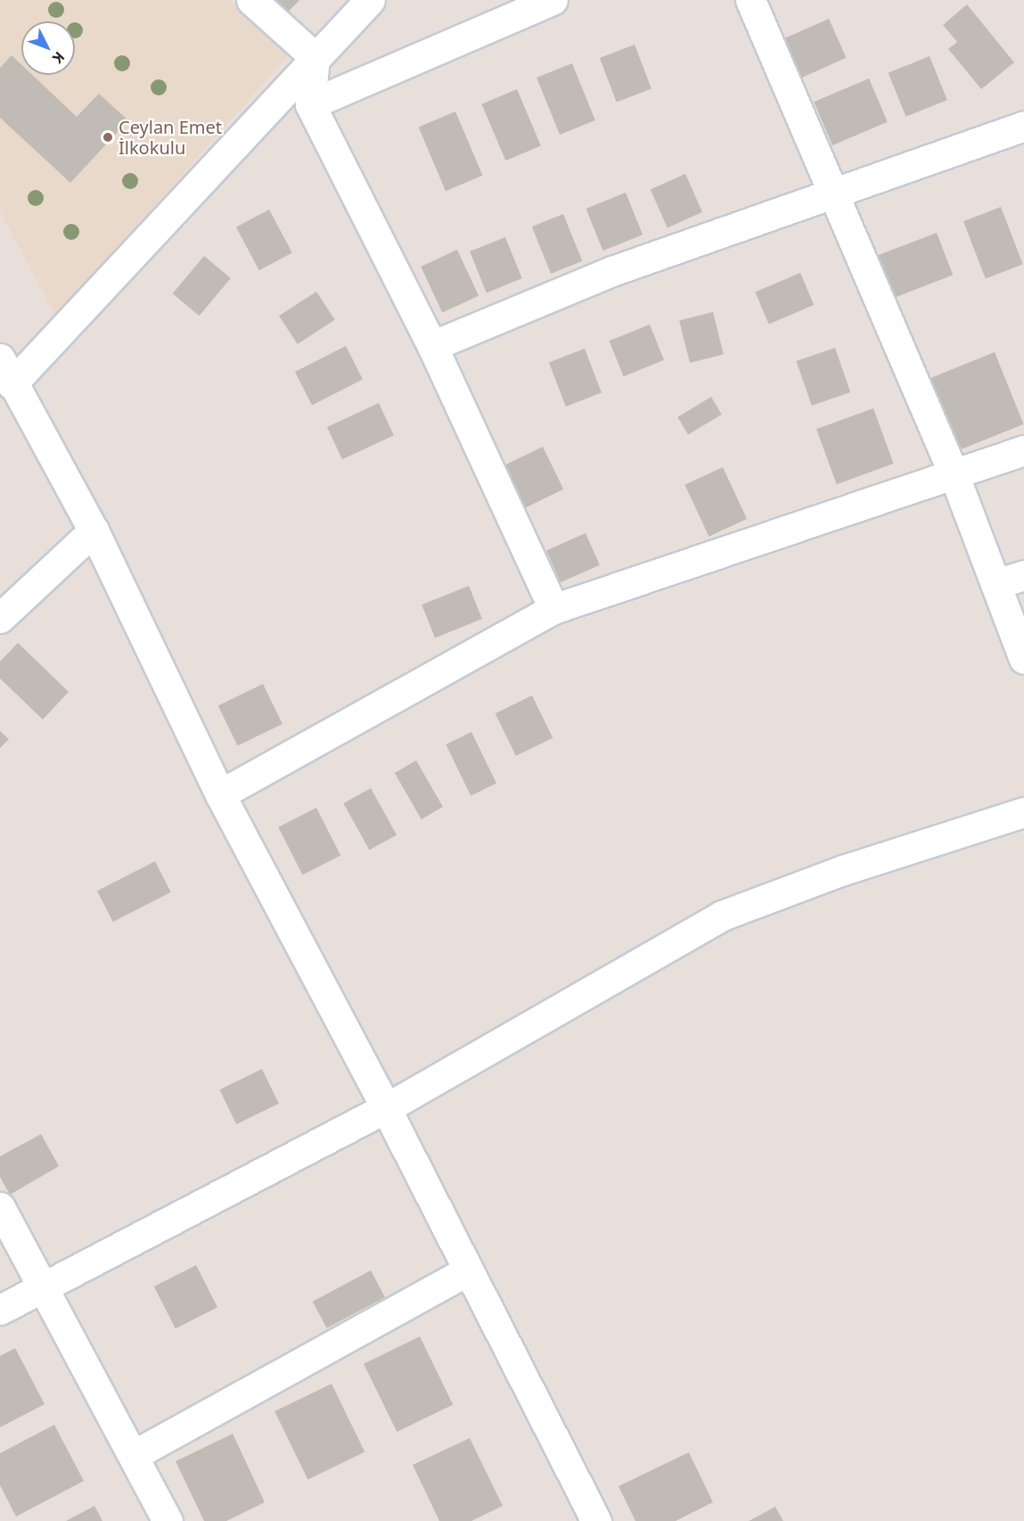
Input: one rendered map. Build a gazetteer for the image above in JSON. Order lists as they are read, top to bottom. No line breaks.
{"places":["Ceylan Emet İlkokulu"],"north":"bottom right"}
